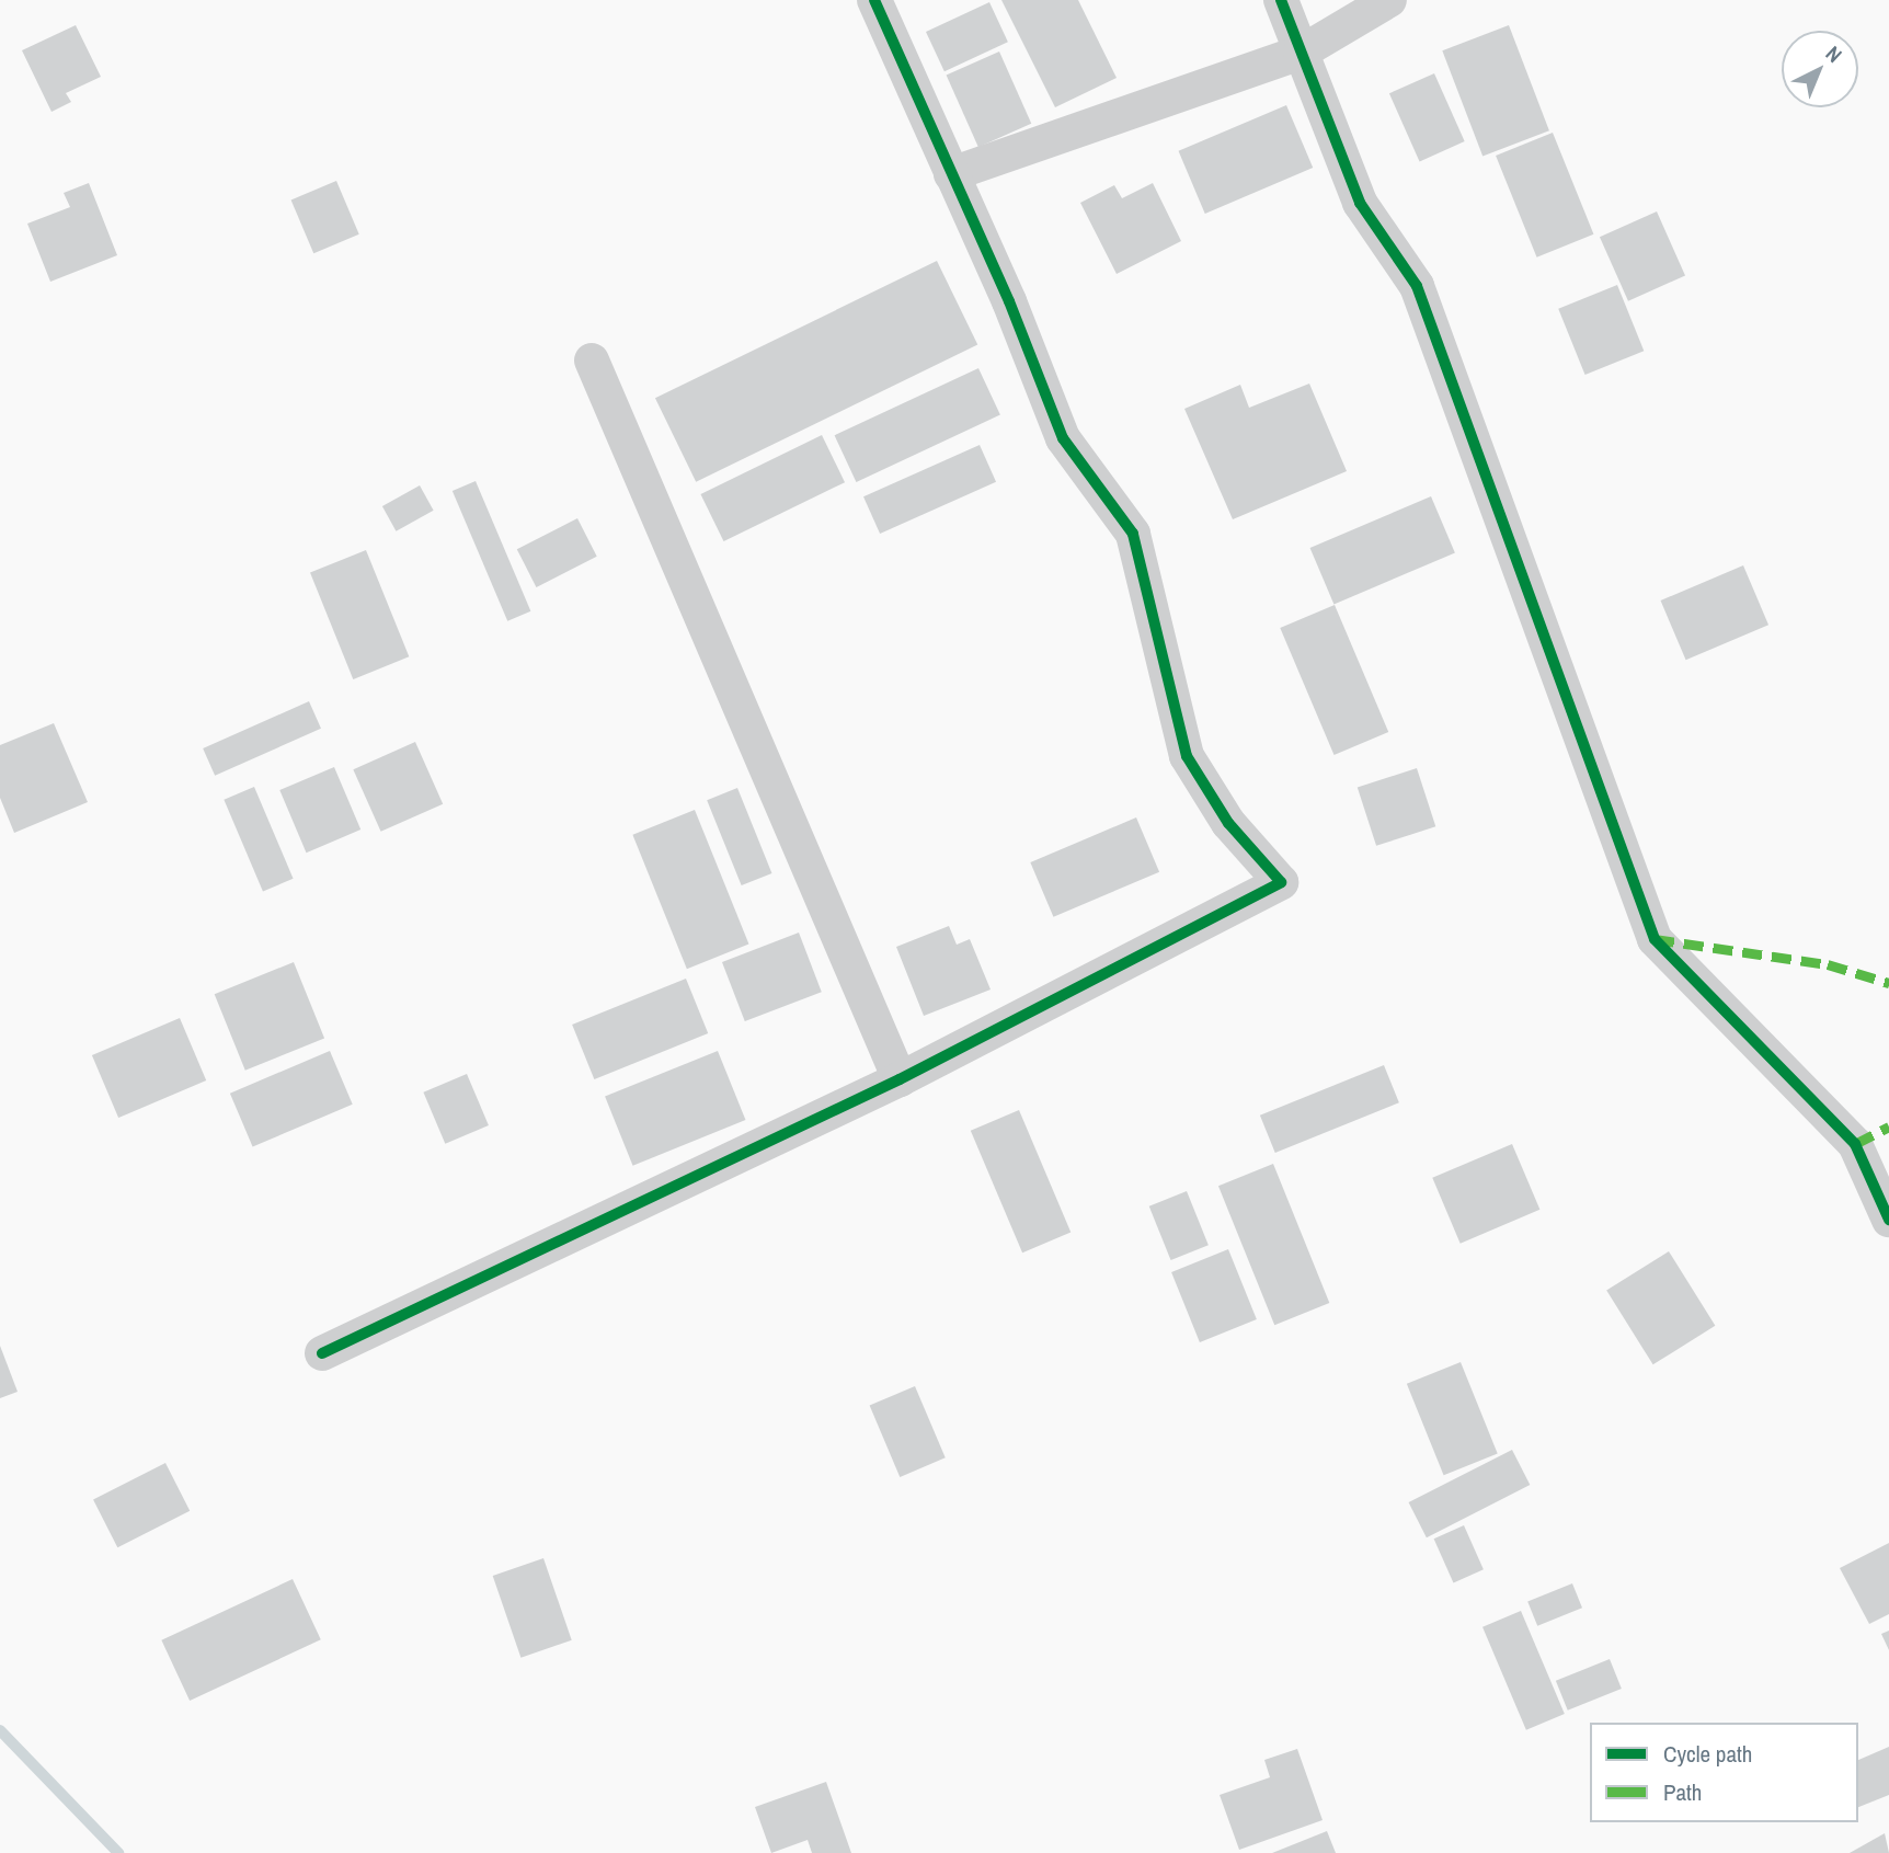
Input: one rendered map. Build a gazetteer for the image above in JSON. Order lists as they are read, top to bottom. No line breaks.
{"legend":["Cycle path","Path"],"north":"top right"}
